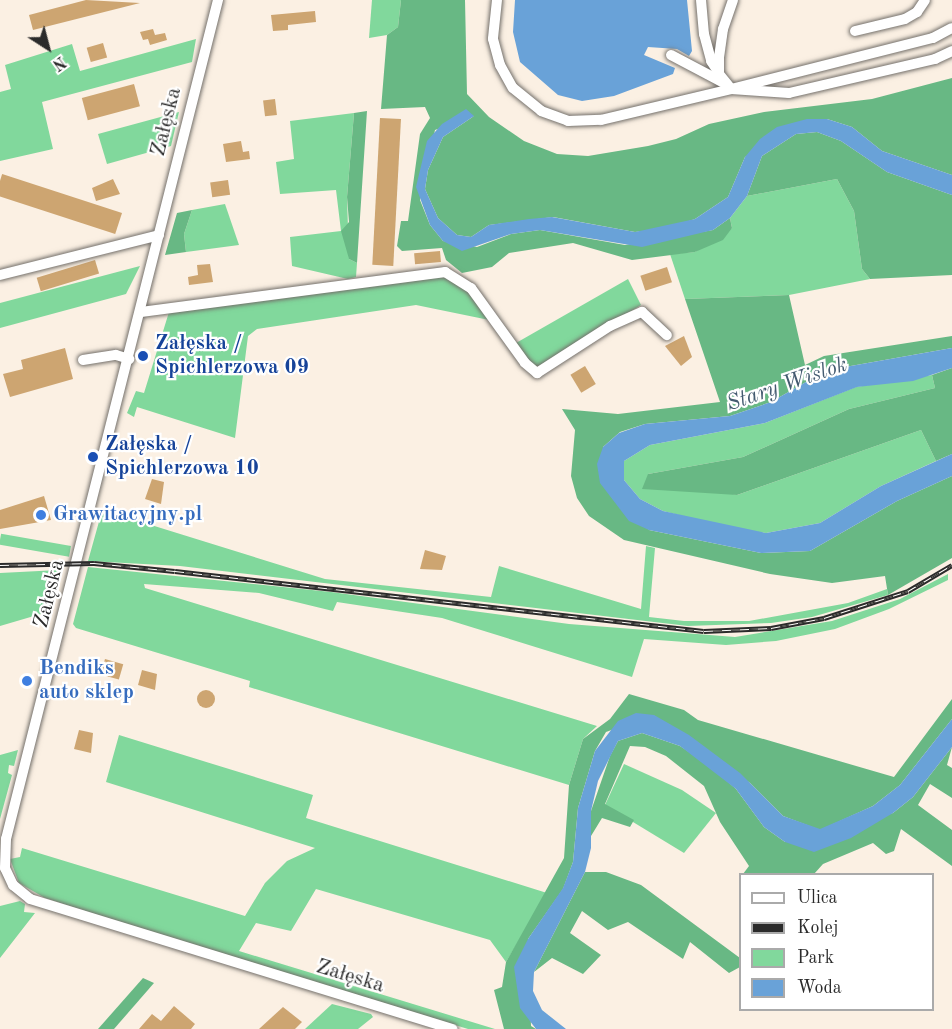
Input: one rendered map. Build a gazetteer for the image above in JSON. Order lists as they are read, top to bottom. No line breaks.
{"streets":{"street":["Załęska"]},"water":["Stary Wislok"],"places":["Załęska / Spichlerzowa 09","Załęska / Spichlerzowa 10","Grawitacyjny.pl","Bendiks auto sklep"],"legend":["Ulica","Kolej","Park","Woda"],"north":"bottom right"}
